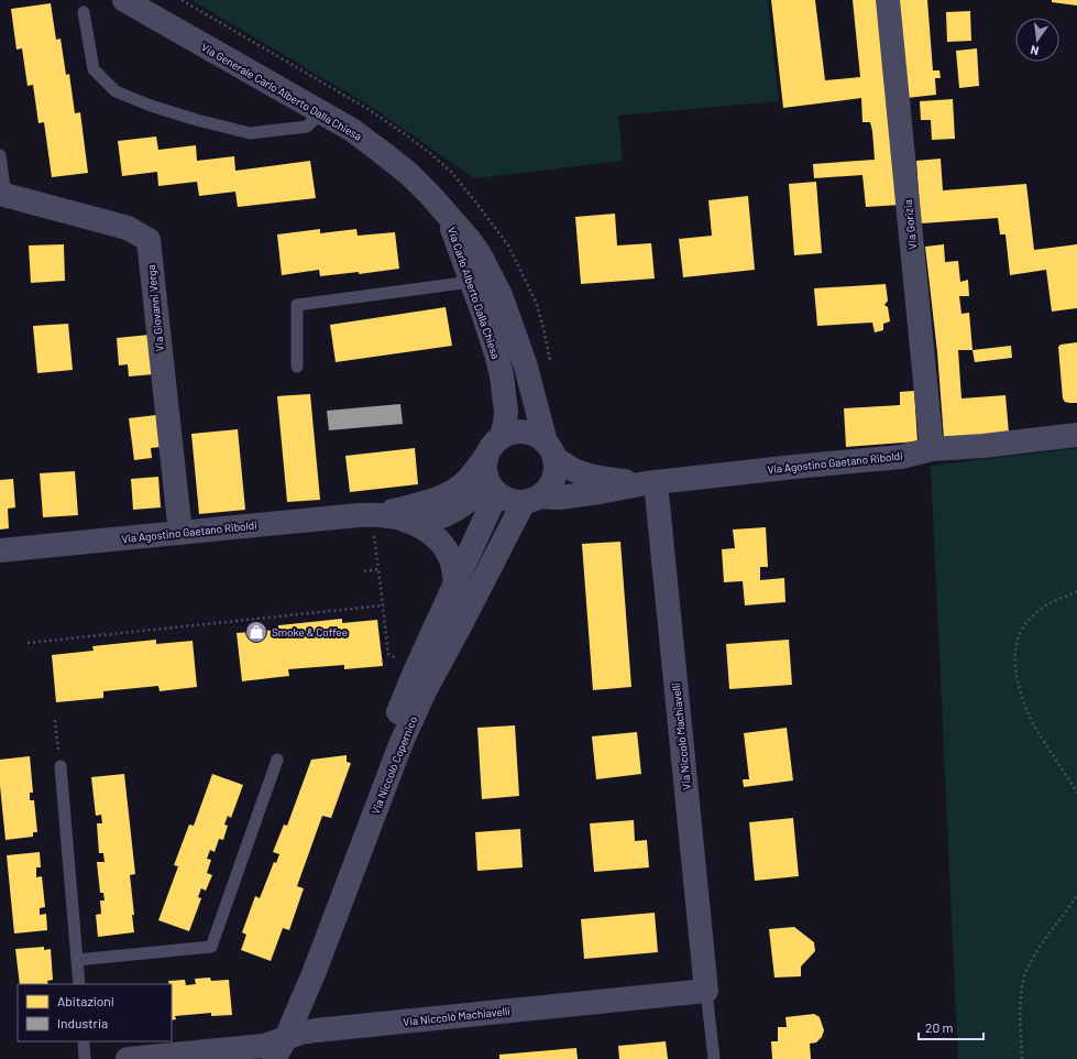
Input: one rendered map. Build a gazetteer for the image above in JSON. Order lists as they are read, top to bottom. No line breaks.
{"streets":{"street":["Via Generale Carlo Alberto Dalla Chiesa","Via Gorizia","Via Carlo Alberto Dalla Chiesa","Via Giovanni Verga","Via Agostino Gaetano Riboldi","Via Niccolò Machiavelli","Via Niccolò Copernico"]},"crossings":[["Via Generale Carlo Alberto Dalla Chiesa","Via Carlo Alberto Dalla Chiesa"],["Via Gorizia","Via Agostino Gaetano Riboldi"],["Via Carlo Alberto Dalla Chiesa","Via Agostino Gaetano Riboldi"],["Via Carlo Alberto Dalla Chiesa","Via Niccolò Copernico"],["Via Giovanni Verga","Via Agostino Gaetano Riboldi"],["Via Agostino Gaetano Riboldi","Via Niccolò Machiavelli"],["Via Agostino Gaetano Riboldi","Via Niccolò Copernico"],["Via Niccolò Machiavelli","Via Niccolò Copernico"]],"places":{"shop":["Smoke & Coffee"]},"legend":["Abitazioni","Industria"],"scale_bar":"20 m","north":"bottom"}
